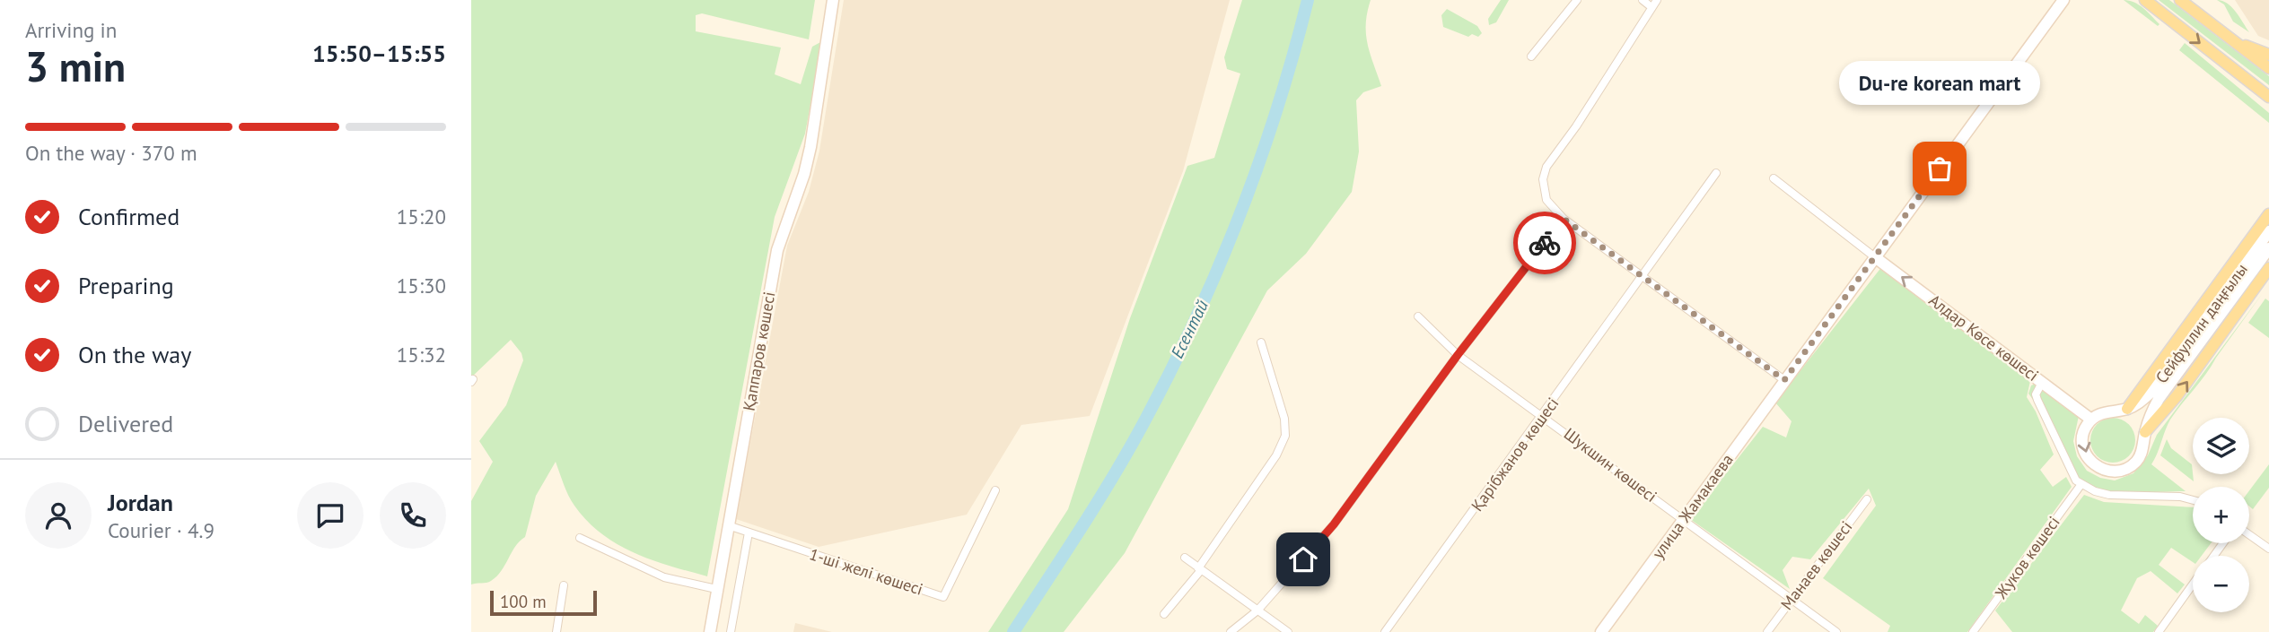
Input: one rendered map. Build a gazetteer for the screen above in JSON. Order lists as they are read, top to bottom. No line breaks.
{"streets":{"street":["Сейфуллин даңғылы","Алдар Көсе көшесі","Қаппаров көшесі","Қарібжанов көшесі","Шукшин көшесі","улица Жамакаева","Жуков көшесі","Манаев көшесі","1-ші желі көшесі"]},"crossings":[["Сейфуллин даңғылы","Алдар Көсе көшесі"],["Алдар Көсе көшесі","улица Жамакаева"],["Қарібжанов көшесі","Шукшин көшесі"],["Шукшин көшесі","улица Жамакаева"],["Шукшин көшесі","Манаев көшесі"]],"one_way":["Алдар Көсе көшесі"],"water":["Есентай"],"places":["Du-re korean mart"],"scale_bar":"100 m","page":{"heading":["3 min","Arriving in","15:50–15:55"],"panel":["Jordan","Courier · 4.9"],"bubble":"Du-re korean mart","bar":"On the way · 370 m","list":[["Confirmed","15:20"],["Preparing","15:30"],["On the way","15:32"],"Delivered"],"map_buttons":["+","−"],"scale":"100 m"}}
